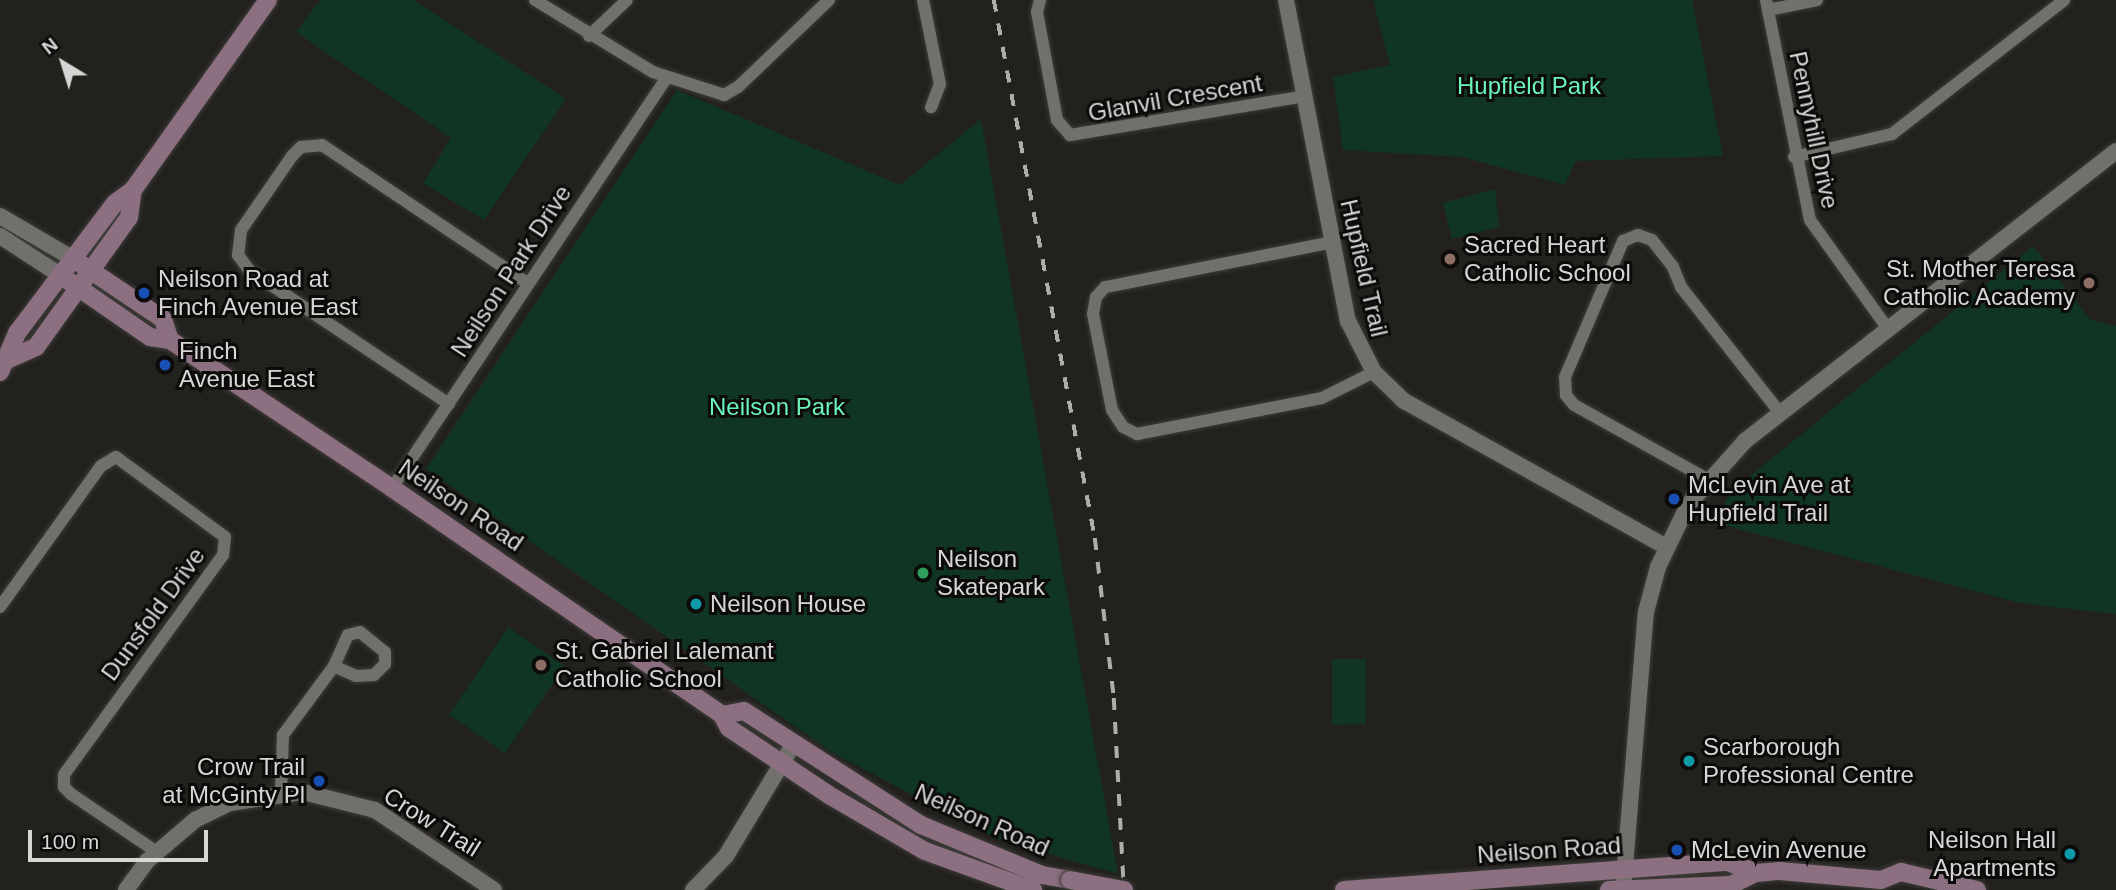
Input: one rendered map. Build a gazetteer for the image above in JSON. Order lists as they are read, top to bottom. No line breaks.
{"streets":{"main road":["Neilson Road"],"street":["Glanvil Crescent","Pennyhill Drive","Hupfield Trail","Neilson Park Drive","Dunsfold Drive","Crow Trail"]},"crossings":[["Glanvil Crescent","Hupfield Trail"],["Neilson Park Drive","Neilson Road"],["Dunsfold Drive","Crow Trail"]],"parks":["Hupfield Park","Neilson Park"],"places":["Sacred Heart Catholic School","St. Mother Teresa Catholic Academy","Neilson Road at Finch Avenue East","Finch Avenue East","McLevin Ave at Hupfield Trail","Neilson Skatepark","Neilson House","St. Gabriel Lalemant Catholic School","Scarborough Professional Centre","Crow Trail at McGinty Pl","McLevin Avenue","Neilson Hall Apartments"],"scale_bar":"100 m","north":"top left"}
